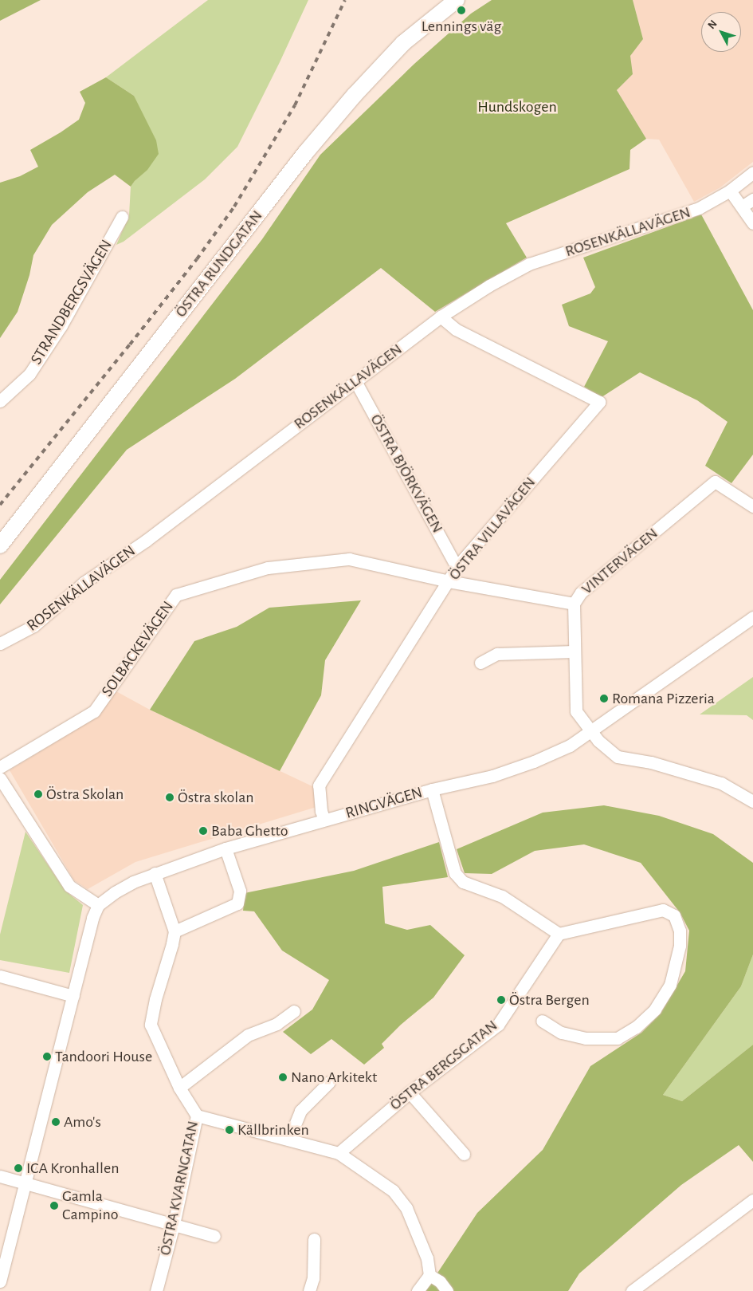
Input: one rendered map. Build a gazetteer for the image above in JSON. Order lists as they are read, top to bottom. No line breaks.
{"streets":{"main road":["ÖSTRA RUNDGATAN"],"street":["ROSENKÄLLAVÄGEN","STRANDBERGSVÄGEN","ÖSTRA BJÖRKVÄGEN","ÖSTRA VILLAVÄGEN","VINTERVÄGEN","SOLBACKEVÄGEN","RINGVÄGEN","ÖSTRA BERGSGATAN","ÖSTRA KVARNGATAN"]},"crossings":[["ROSENKÄLLAVÄGEN","ÖSTRA BJÖRKVÄGEN"],["ROSENKÄLLAVÄGEN","ÖSTRA VILLAVÄGEN"],["ÖSTRA BJÖRKVÄGEN","ÖSTRA VILLAVÄGEN"],["ÖSTRA VILLAVÄGEN","SOLBACKEVÄGEN"],["ÖSTRA VILLAVÄGEN","RINGVÄGEN"],["VINTERVÄGEN","SOLBACKEVÄGEN"],["VINTERVÄGEN","RINGVÄGEN"]],"parks":["Hundskogen"],"places":["Lennings väg","Romana Pizzeria","Östra Skolan","Östra skolan","Baba Ghetto","Östra Bergen","Tandoori House","Nano Arkitekt","Amo's","Källbrinken","ICA Kronhallen","Gamla Campino"],"north":"top left"}
